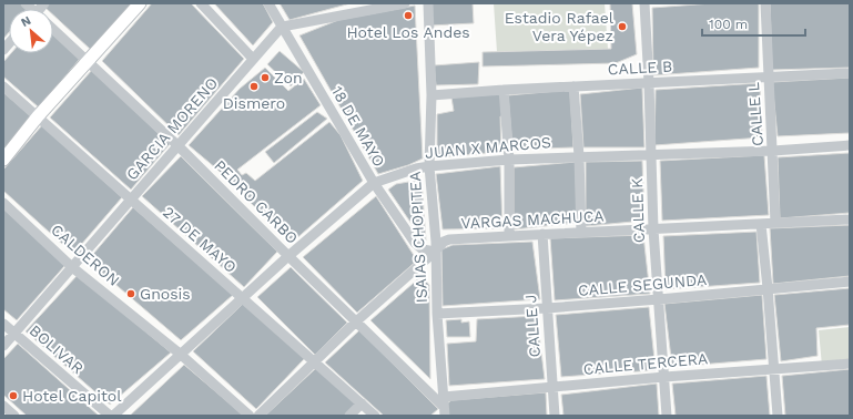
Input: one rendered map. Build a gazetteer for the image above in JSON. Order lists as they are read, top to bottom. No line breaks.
{"streets":{"street":["CALLE B","CALLE L","18 DE MAYO","GARCIA MORENO","JUAN X MARCOS","PEDRO CARBO","CALLE K","VARGAS MACHUCA","ISAIAS CHOPITEA","27 DE MAYO","CALDERON","CALLE SEGUNDA","CALLE J","BOLIVAR","CALLE TERCERA"]},"crossings":[["CALLE B","CALLE L"],["CALLE B","CALLE K"],["CALLE B","ISAIAS CHOPITEA"],["CALLE L","JUAN X MARCOS"],["CALLE L","VARGAS MACHUCA"],["18 DE MAYO","GARCIA MORENO"],["18 DE MAYO","JUAN X MARCOS"],["18 DE MAYO","VARGAS MACHUCA"],["18 DE MAYO","ISAIAS CHOPITEA"],["GARCIA MORENO","PEDRO CARBO"],["GARCIA MORENO","27 DE MAYO"],["GARCIA MORENO","CALDERON"],["GARCIA MORENO","BOLIVAR"],["JUAN X MARCOS","PEDRO CARBO"],["JUAN X MARCOS","CALLE K"],["JUAN X MARCOS","ISAIAS CHOPITEA"],["JUAN X MARCOS","27 DE MAYO"],["JUAN X MARCOS","CALDERON"],["PEDRO CARBO","VARGAS MACHUCA"],["PEDRO CARBO","ISAIAS CHOPITEA"],["PEDRO CARBO","CALLE TERCERA"],["CALLE K","VARGAS MACHUCA"],["CALLE K","CALLE SEGUNDA"],["CALLE K","CALLE TERCERA"],["VARGAS MACHUCA","ISAIAS CHOPITEA"],["VARGAS MACHUCA","27 DE MAYO"],["VARGAS MACHUCA","CALLE J"],["ISAIAS CHOPITEA","CALLE SEGUNDA"],["ISAIAS CHOPITEA","CALLE TERCERA"],["CALLE SEGUNDA","CALLE J"],["CALLE J","CALLE TERCERA"]],"places":["Hotel Los Andes","Estadio Rafael Vera Yépez","Zon","Dismero","Gnosis","Hotel Capitol"],"scale_bar":"100 m","north":"top left"}
